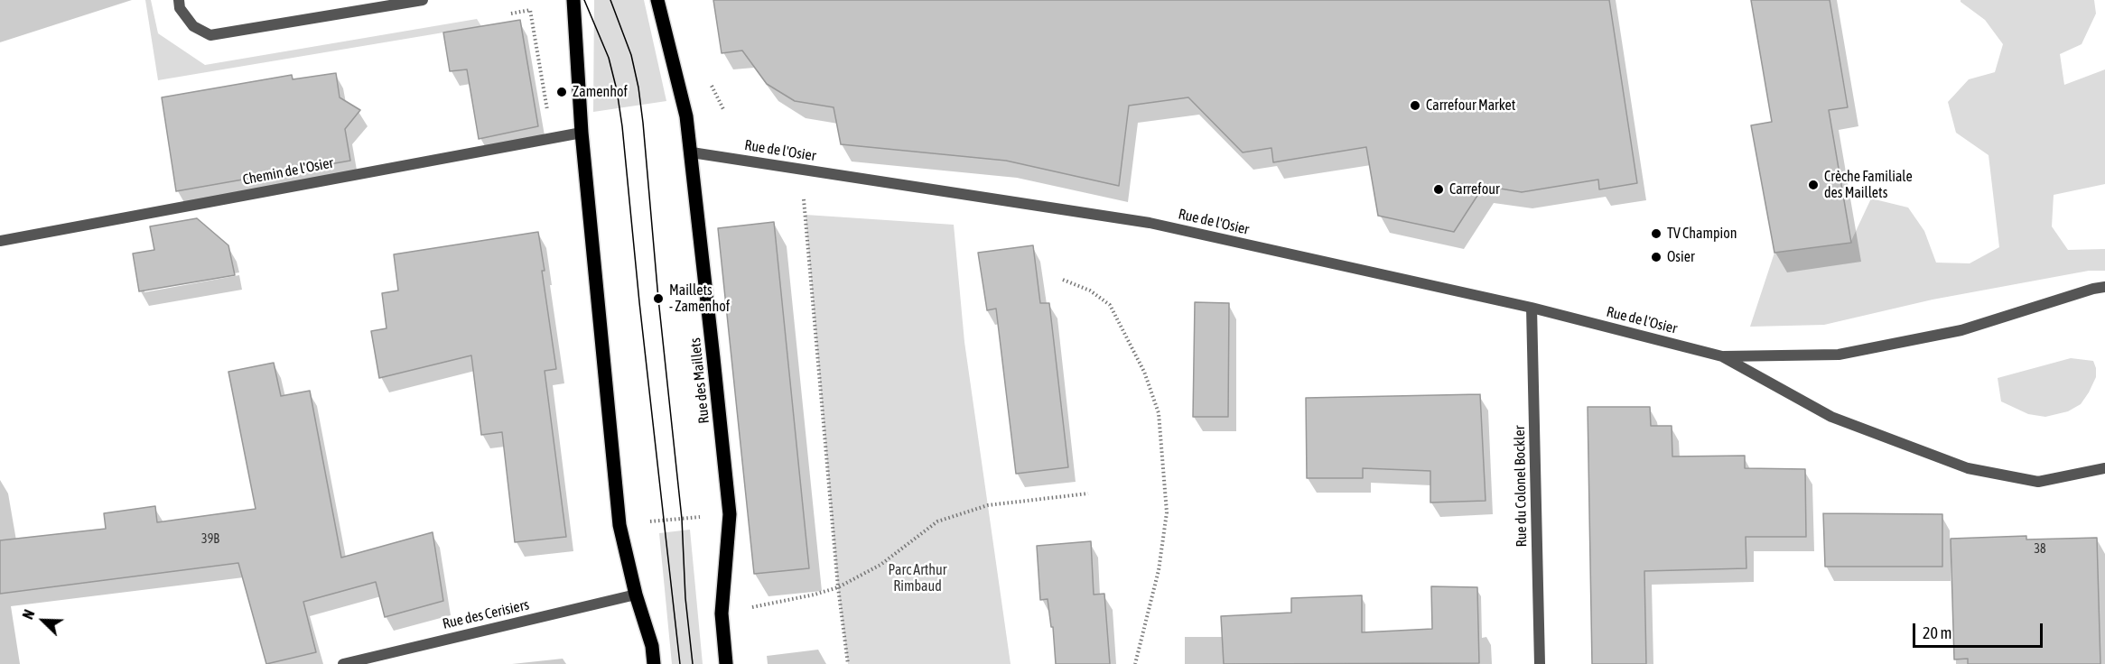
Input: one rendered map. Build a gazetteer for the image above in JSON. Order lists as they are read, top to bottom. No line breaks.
{"streets":{"main road":["Rue des Maillets"],"street":["Rue de l'Osier","Chemin de l'Osier","Rue du Colonel Bockler","Rue des Cerisiers"]},"crossings":[["Rue de l'Osier","Rue des Maillets"],["Rue de l'Osier","Rue du Colonel Bockler"]],"parks":["Parc Arthur Rimbaud"],"places":["Zamenhof","Carrefour Market","Crèche Familiale des Maillets","Carrefour","TV Champion","Osier","Maillets - Zamenhof"],"house_numbers":["39B","38"],"scale_bar":"20 m","north":"top left"}
